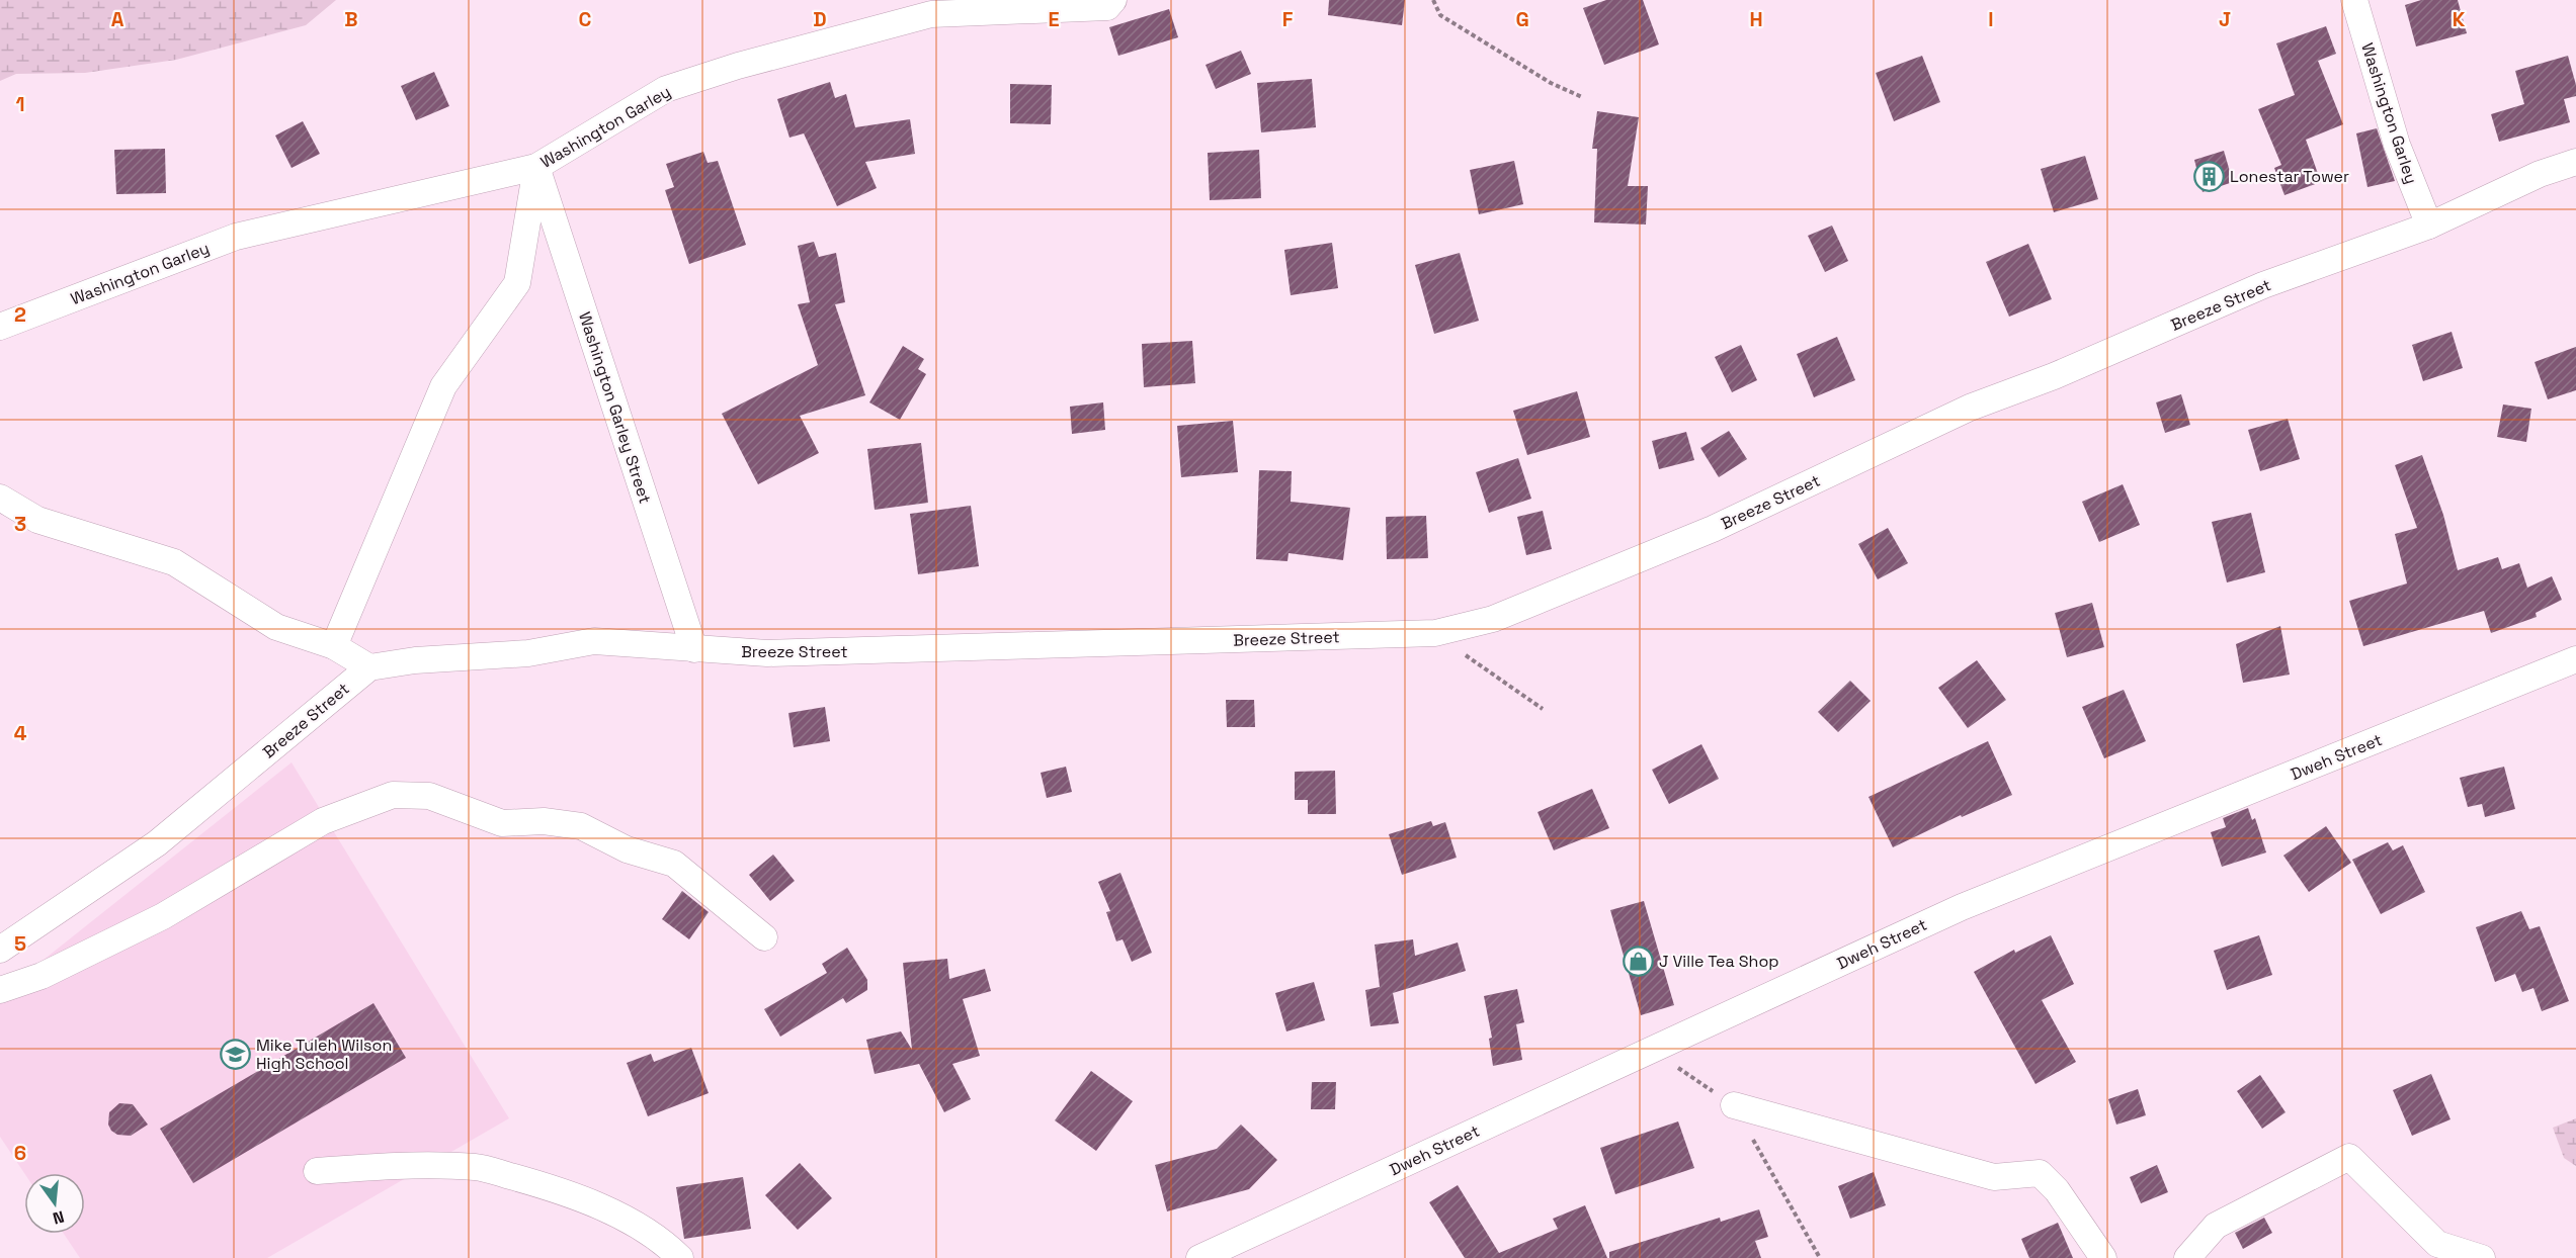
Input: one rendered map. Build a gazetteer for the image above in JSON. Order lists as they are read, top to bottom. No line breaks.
{"streets":{"street":["Washington Garley","Breeze Street","Washington Garley Street","Dweh Street"]},"crossings":[["Washington Garley","Breeze Street"],["Washington Garley","Washington Garley Street"],["Breeze Street","Washington Garley Street"]],"places":{"building":["Lonestar Tower"],"shop":["J Ville Tea Shop"],"school or university":["Mike Tuleh Wilson High School"]},"north":"bottom","grid":{"columns":["A","B","C","D","E","F","G","H","I","J","K"],"rows":["1","2","3","4","5","6"]}}
